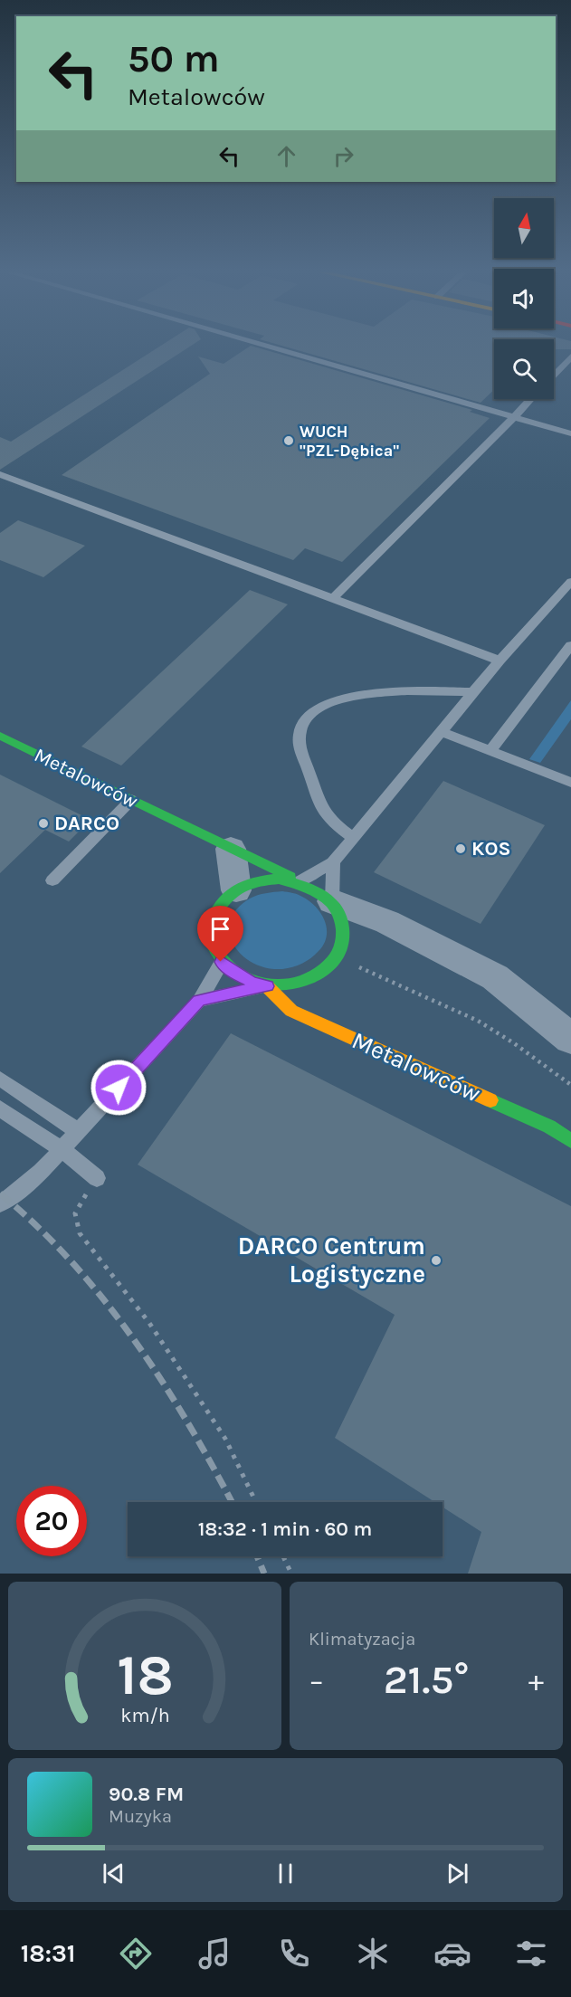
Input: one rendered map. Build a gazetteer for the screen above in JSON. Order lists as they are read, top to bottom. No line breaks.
{"streets":{"street":["Metalowców"]},"places":["WUCH \"PZL-Dębica\"","DARCO","KOS","DARCO Centrum Logistyczne"],"north":"top","page":{"turn":["50 m","Metalowców"],"limit":"20","trip":"18:32 · 1 min · 60 m","tile":"Klimatyzacja","heat":["−","21.5°","+"],"song":["90.8 FM","Muzyka"],"tabs":"18:31","gauge":["18","km/h"]}}
